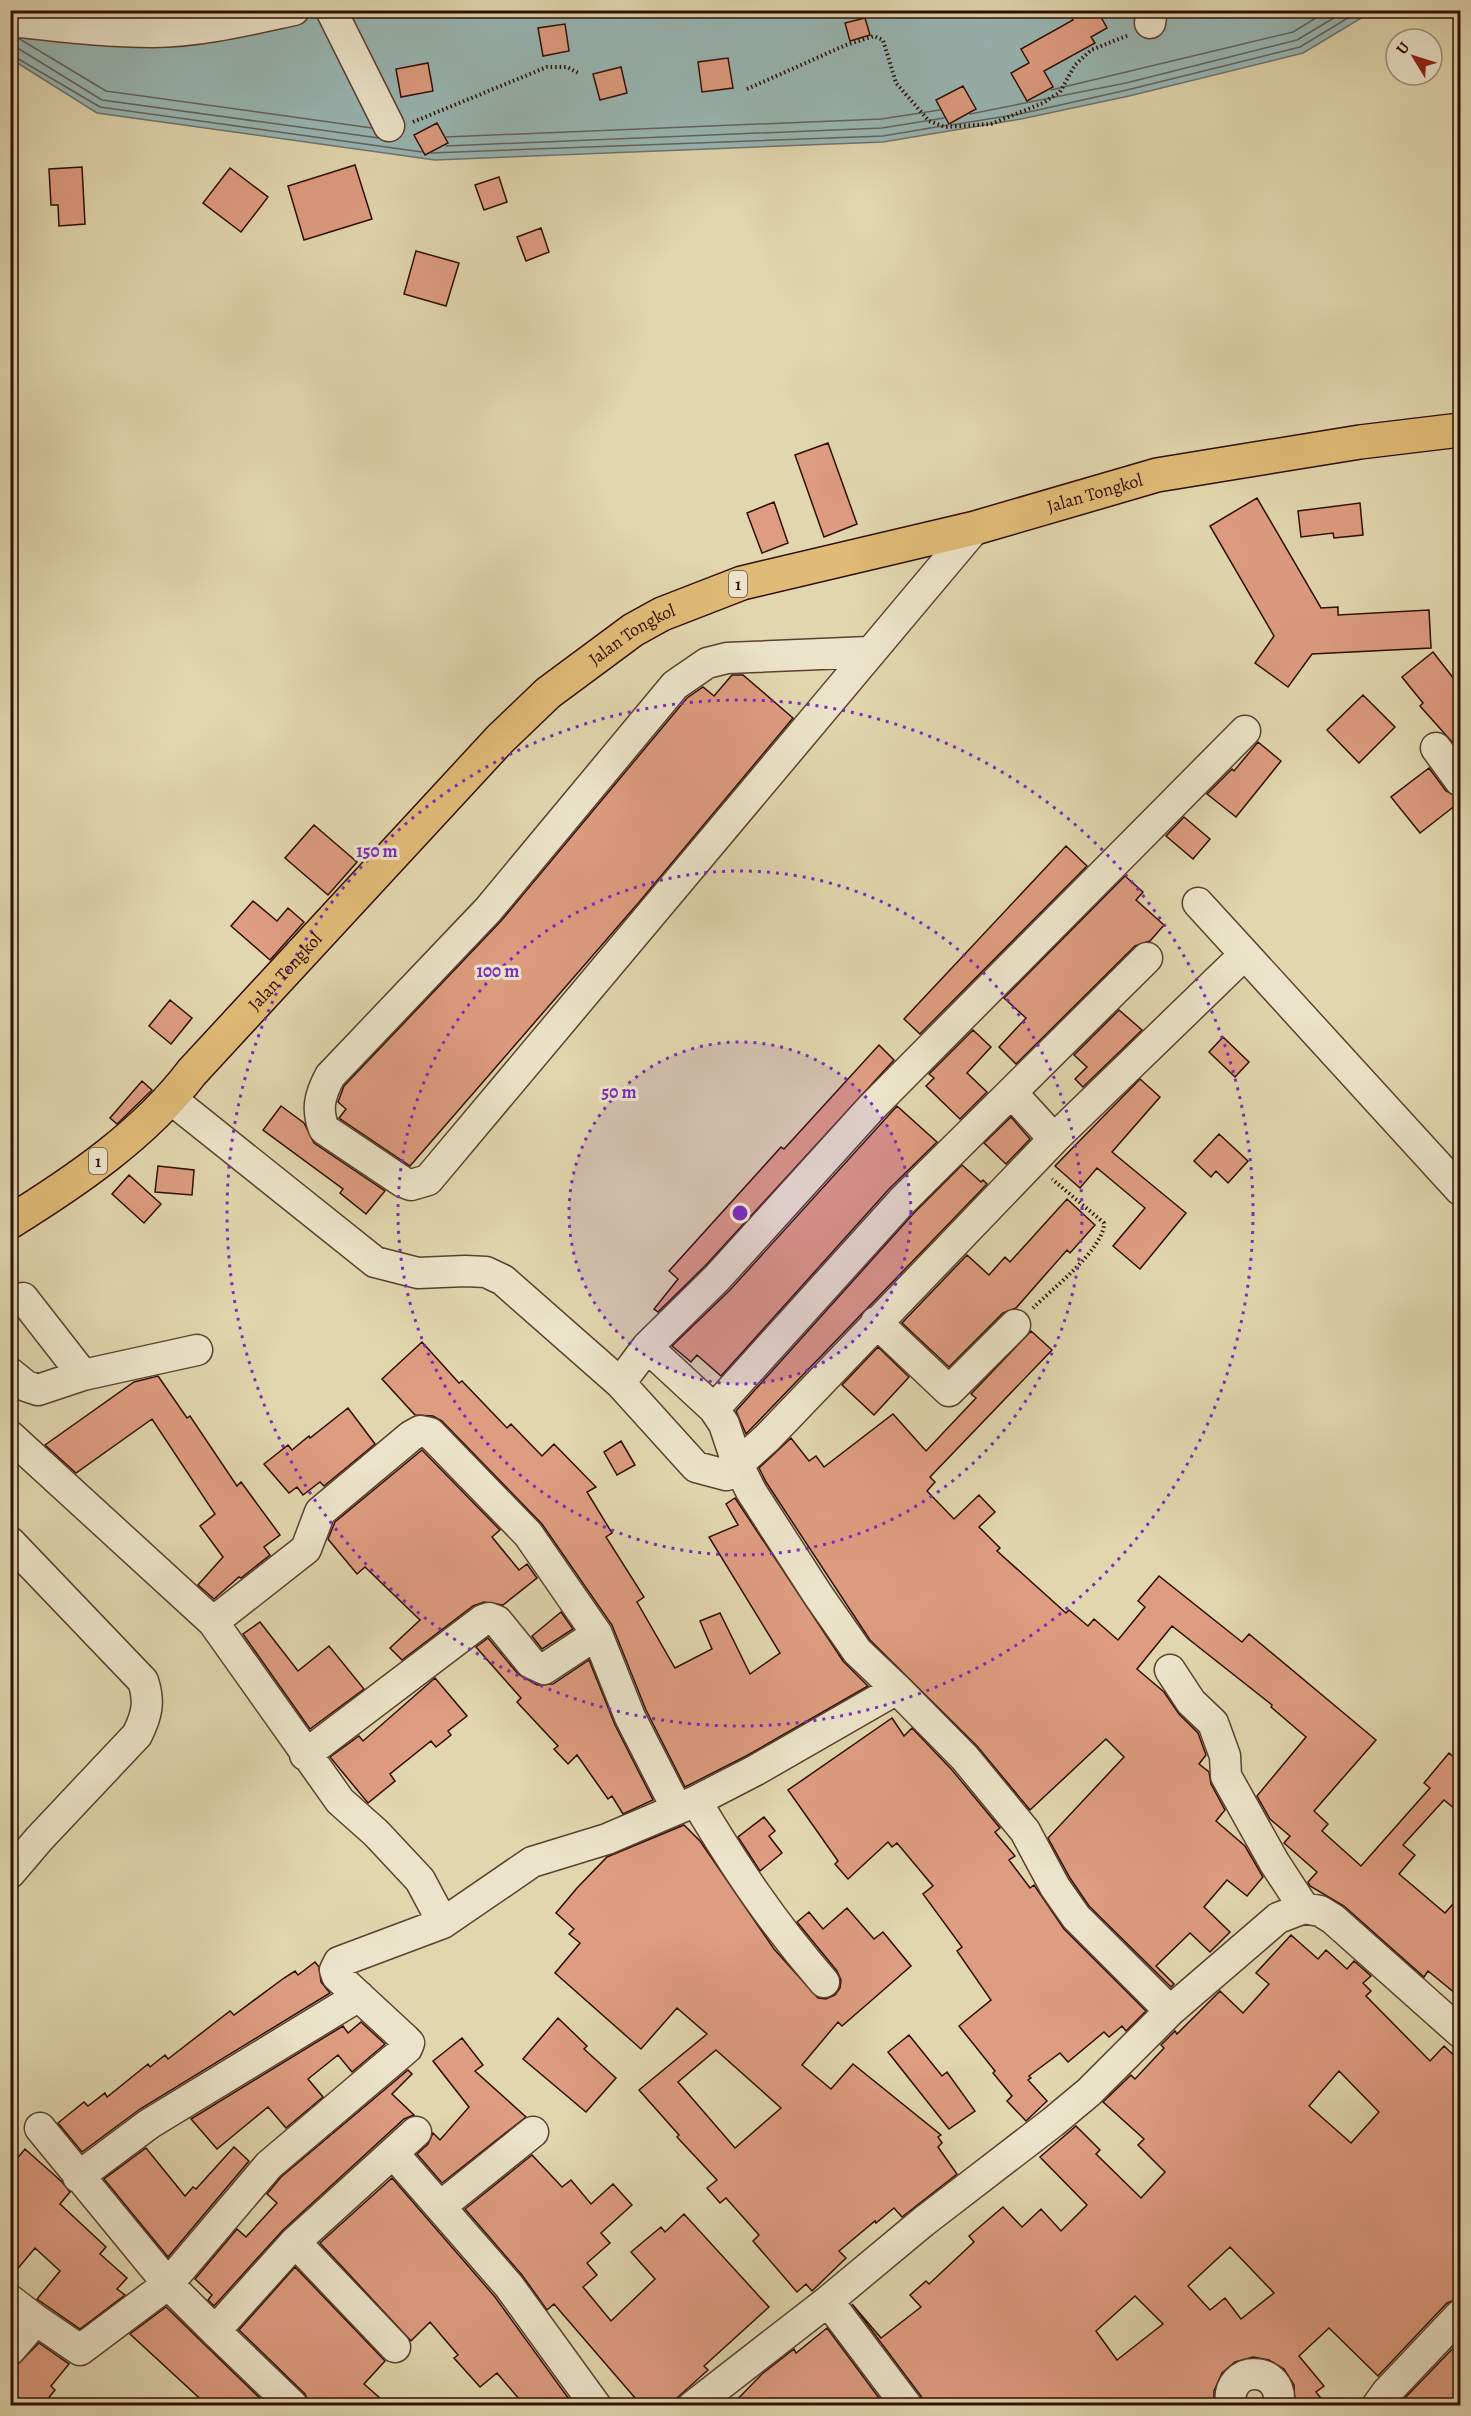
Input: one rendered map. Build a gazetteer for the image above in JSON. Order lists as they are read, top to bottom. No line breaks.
{"streets":{"highway":["Jalan Tongkol","1"]},"north":"top left","rings":["150 m","100 m","50 m"]}
